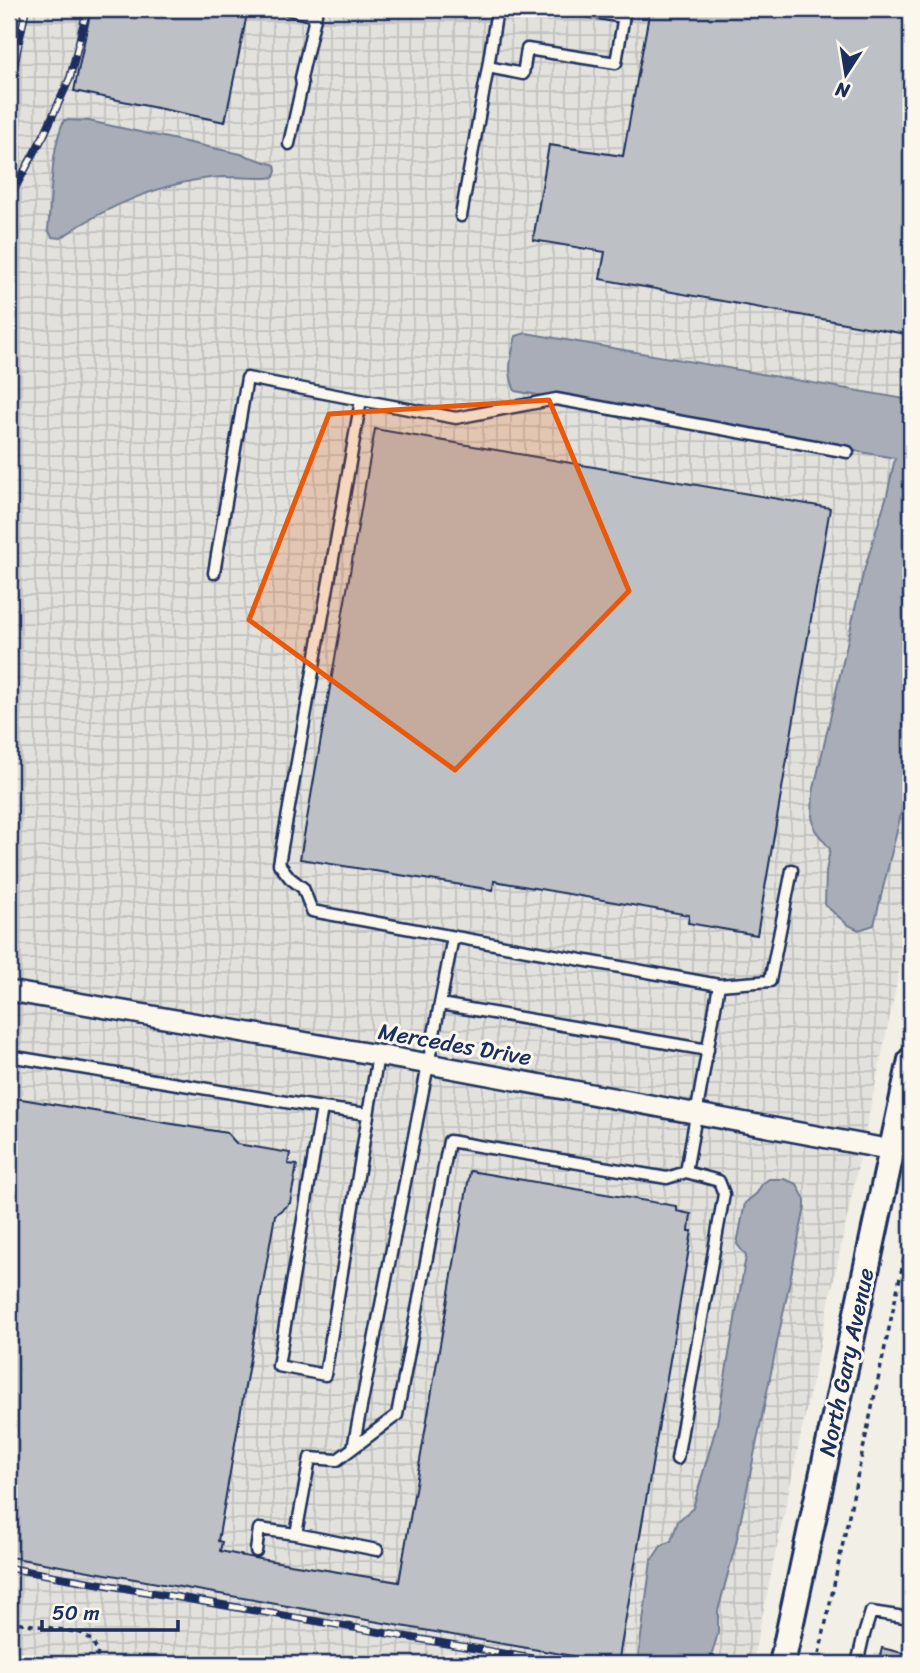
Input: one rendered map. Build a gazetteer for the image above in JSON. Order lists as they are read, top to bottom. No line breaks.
{"streets":{"street":["Mercedes Drive","North Gary Avenue"]},"crossings":[["Mercedes Drive","North Gary Avenue"]],"scale_bar":"50 m","north":"bottom"}
